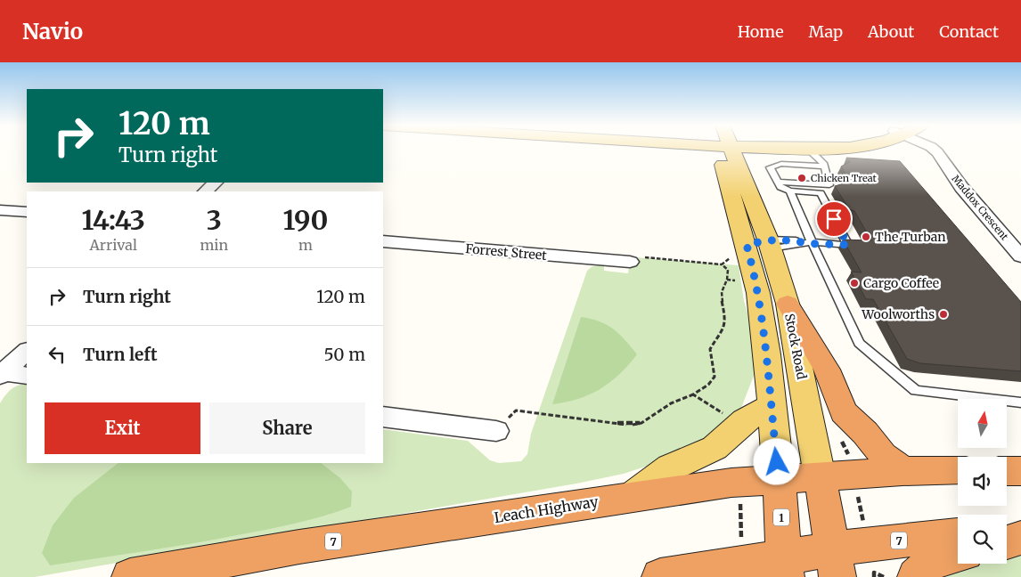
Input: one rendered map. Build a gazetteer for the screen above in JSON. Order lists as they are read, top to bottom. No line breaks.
{"streets":{"highway":["Stock Road","Leach Highway","1","7"],"street":["Maddox Crescent","Forrest Street"]},"crossings":[["Stock Road","Leach Highway"],["Stock Road","7"]],"places":["Chicken Treat","The Turban","Cargo Coffee","Woolworths"],"north":"top","page":{"header":"Navio","nav":["Home","Map","About","Contact"],"turn":["120 m","Turn right"],"eta":["14:43","Arrival","3","min","190","m"],"list":[{"name":"Turn right","value":"120 m"},{"name":"Turn left","value":"50 m"}],"buttons":["Exit","Share"]}}
